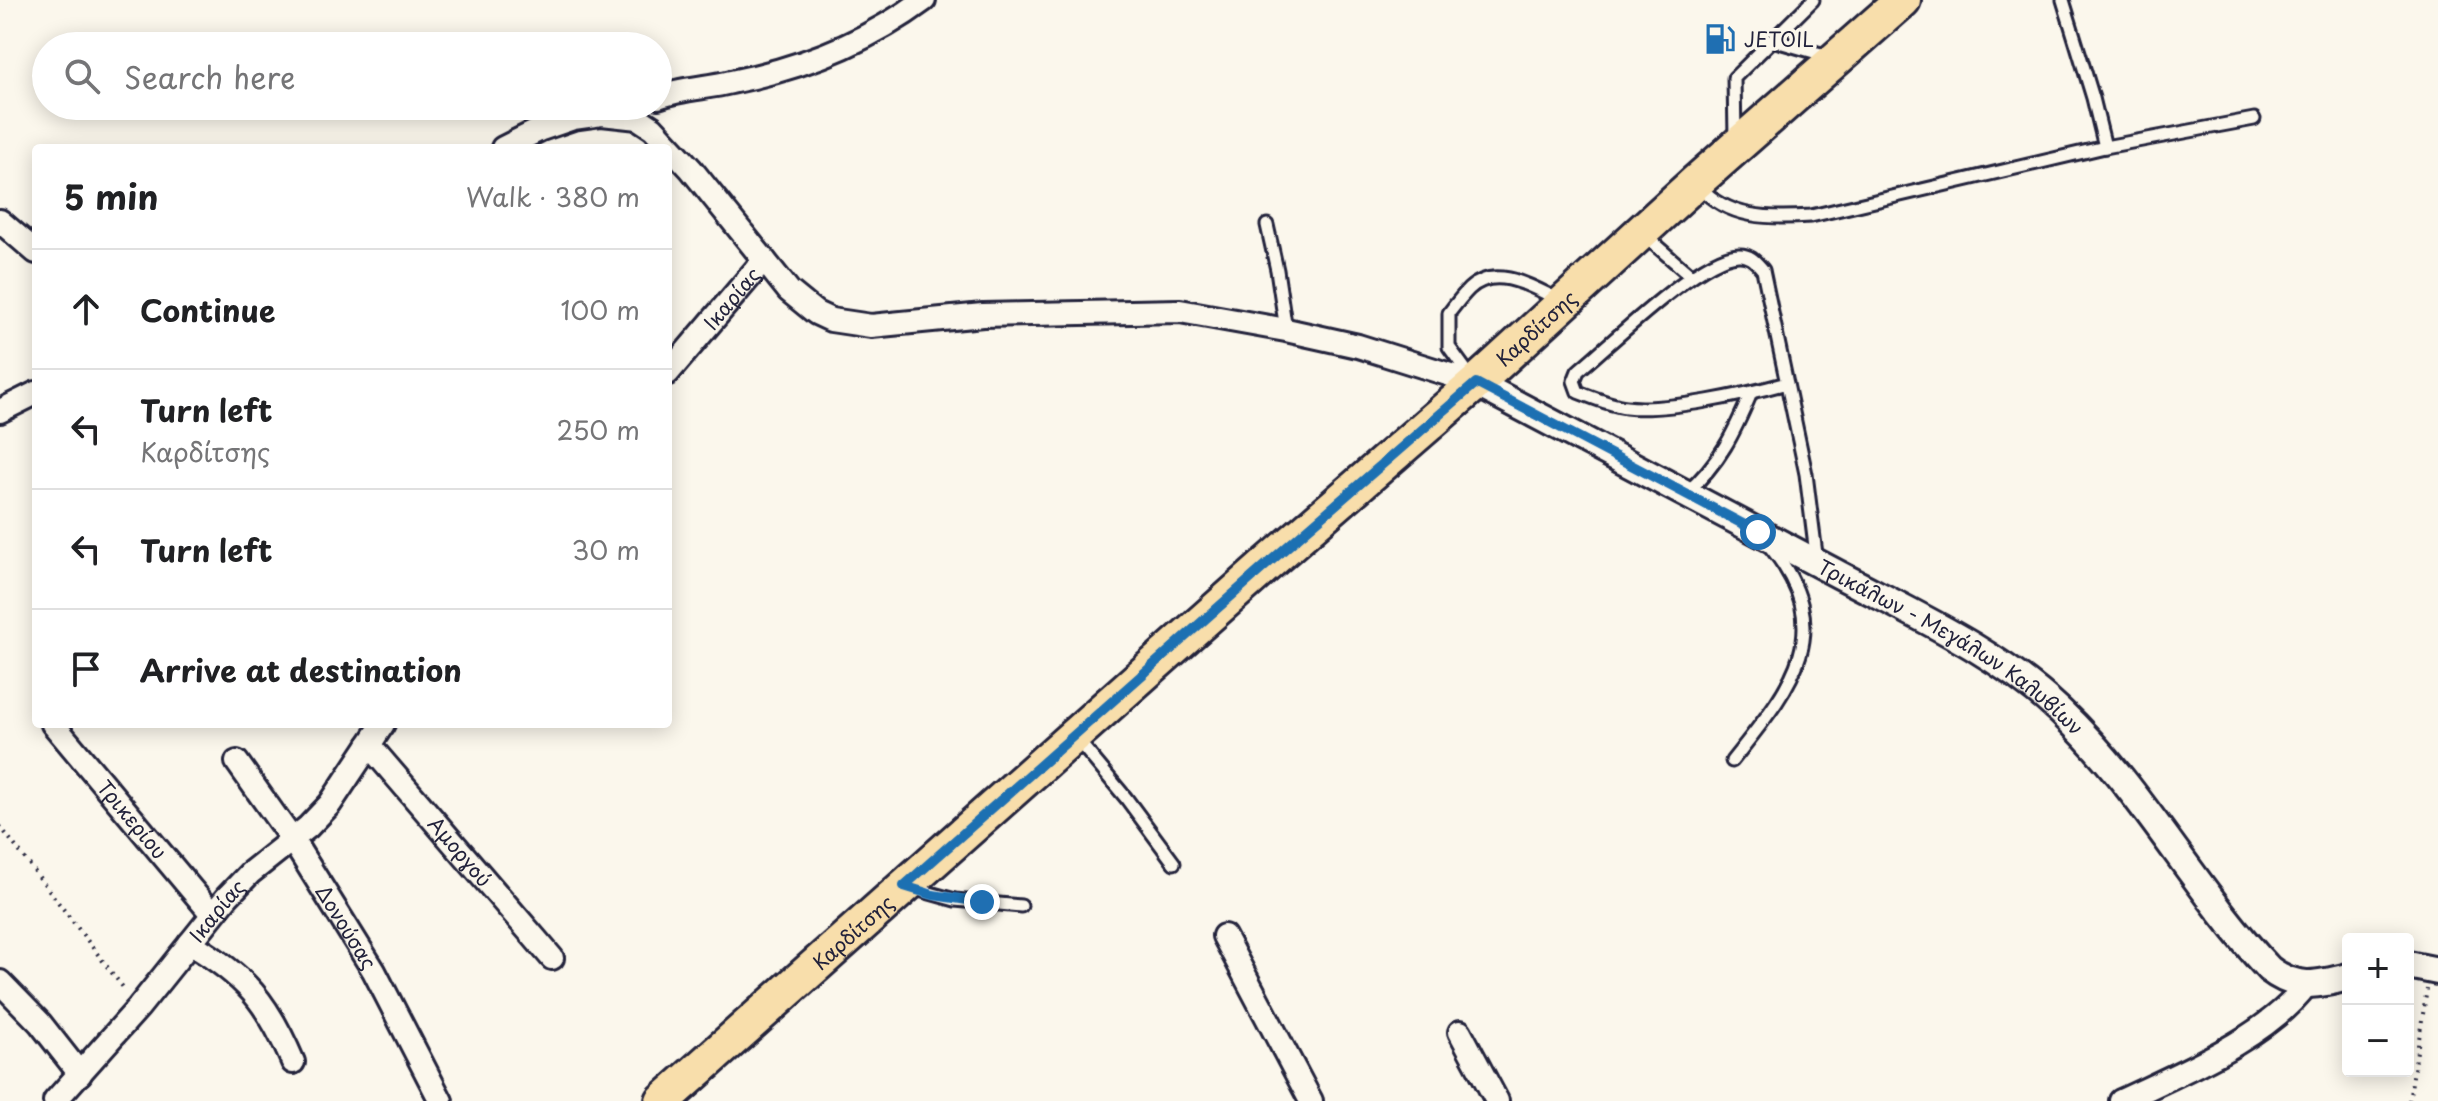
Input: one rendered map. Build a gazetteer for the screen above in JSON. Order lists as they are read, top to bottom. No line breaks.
{"streets":{"main road":["Καρδίτσης"],"street":["Ικαρίας","Τρικάλων - Μεγάλων Καλυβίων","Τρικερίου","Αμοργού","Δονούσας"]},"crossings":[["Ικαρίας","Τρικερίου"],["Ικαρίας","Αμοργού"],["Ικαρίας","Δονούσας"],["Καρδίτσης","Τρικάλων - Μεγάλων Καλυβίων"]],"places":{"fuel station":["JETOIL"]},"page":{"search":"Search here","heading":["5 min","Walk · 380 m"],"list":[["Continue","100 m"],["Turn left","Καρδίτσης","250 m"],["Turn left","30 m"],"Arrive at destination"],"map_buttons":["+","−"]}}
